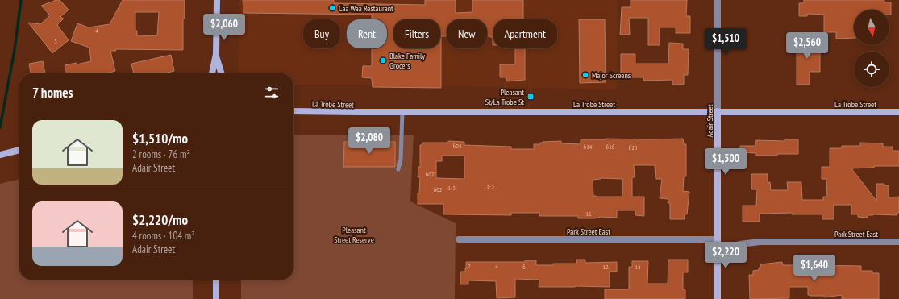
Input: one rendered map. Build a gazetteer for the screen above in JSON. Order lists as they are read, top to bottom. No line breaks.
{"streets":{"main road":["La Trobe Street","Adair Street"],"street":["Park Street East"]},"crossings":[["La Trobe Street","Adair Street"],["Adair Street","Park Street East"]],"parks":["Pleasant Street Reserve"],"places":{"other":["Caa Waa Restaurant","Blake Family Grocers","Major Screens"],"transit":["Pleasant St/La Trobe St"]},"house_numbers":["4","5","604","614","616","620","602","1-3","1-3","602","11","2","4","6","12","14"],"north":"bottom","page":{"price":["$2,060","$1,510","$2,560","$2,080","$1,500","$2,220","$1,640"],"chip":["Buy","Rent","Filters","New","Apartment"],"heading":"7 homes","list":[{"name":"$1,510/mo","note":"2 rooms · 76 m² · Adair Street"},{"name":"$2,220/mo","note":"4 rooms · 104 m² · Adair Street"}]}}
